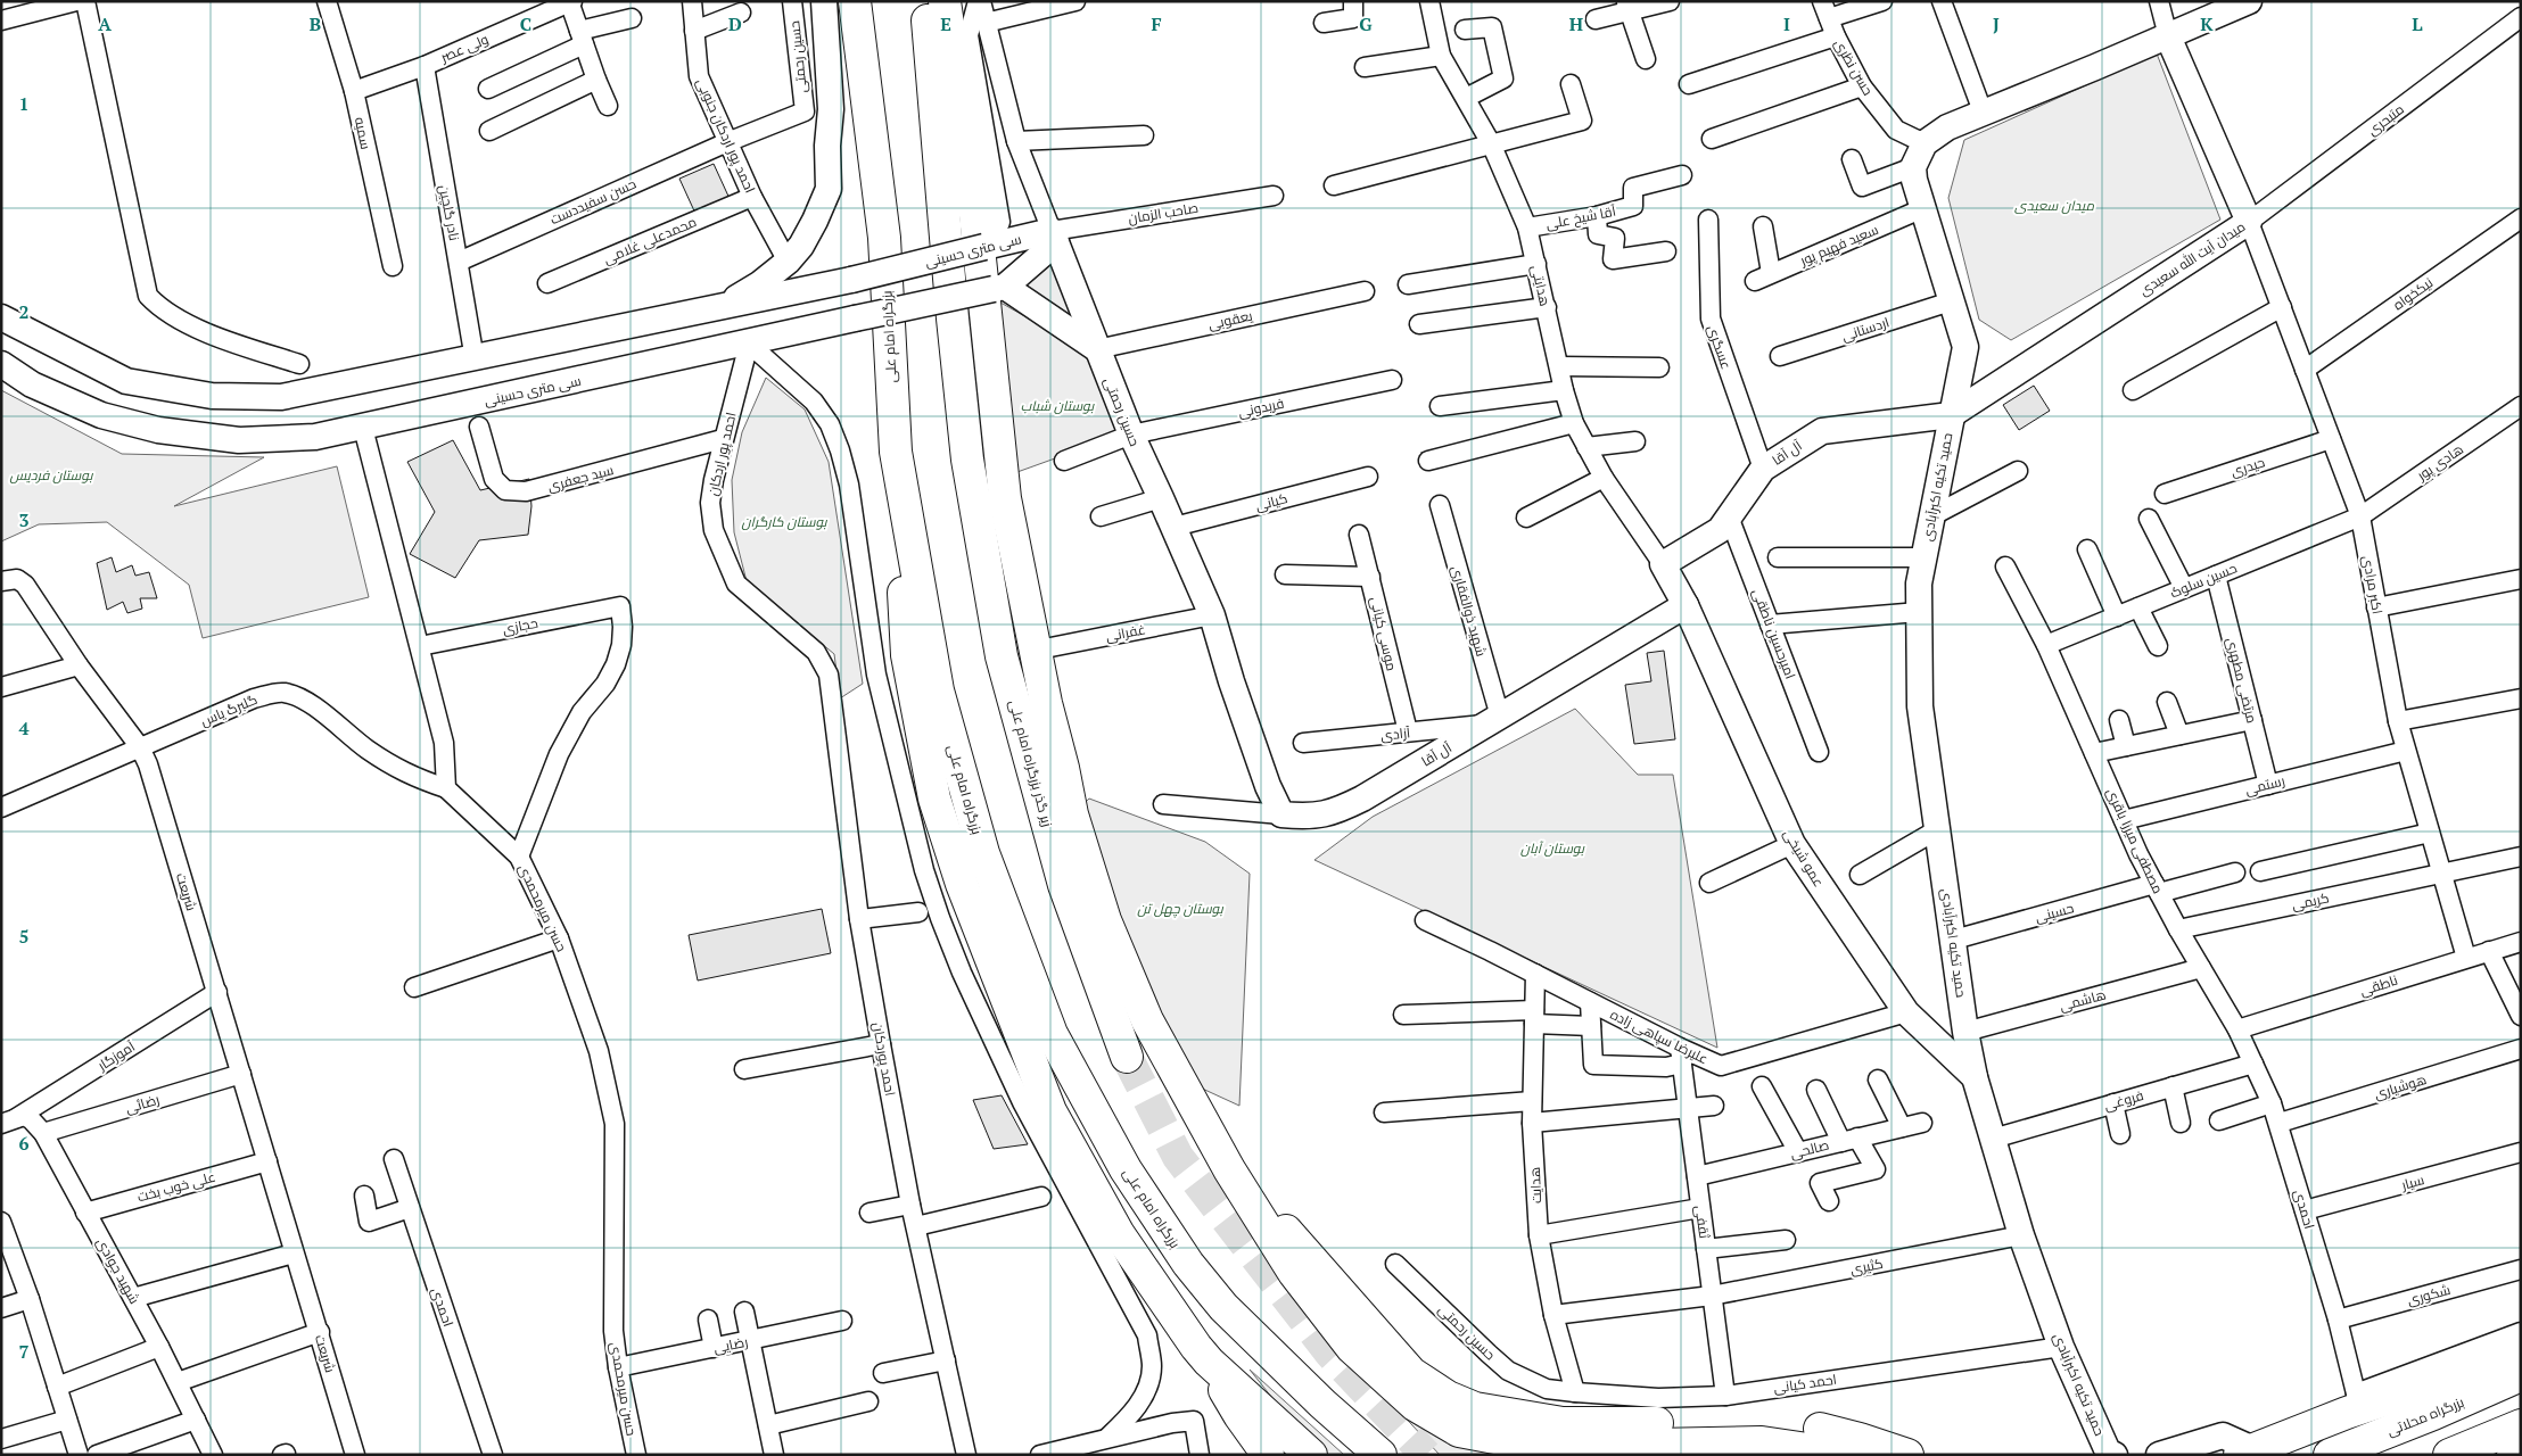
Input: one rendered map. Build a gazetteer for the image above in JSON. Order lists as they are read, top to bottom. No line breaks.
{"streets":{"highway":["بزرگراه امام علی","زیر گذر بزرگراه امام علی","بزرگراه محلاتی"],"main road":["حسین رحمتی","سی متری حسینی","میدان آیت الله سعیدی","آل آقا","حمید تکیه اکبرآبادی","عمو شیخی"],"street":["ولی عصر","حسن نظری","متبحری","سمیه","احمد پور اردکان جنوبی","حسن سفیددست","نادر گلچین","صاحب الزمان","آقا شیخ علی","محمدعلی غلامی","سعید فهیم پور","هدایتی","نیکخواه","یعقوبی","اردستانی","عسگری","فریدونی","احمد پور اردکان","هادی پور","حیدری","سید جعفری","کیانی","حسین سلوک","اکبر مرادی","شهید ذوالفقاری","حجازی","غفرانی","موسی کیانی","امیرحسین ناطقی","مرتضی مطهری","گلبرگ یاس","آزادی","رستمی","مصطفی میرزا باقری","شریعت","کریمی","حسن میرمحمدی","حسینی","ناطقی","هاشمی","علیرضا سپاهی زاده","آموزگار","احمد پوردکان","هوشیاری","فروغی","رضائی","صالحی","سیار","هدایت","علی خوب بخت","احمدی","ثقفی","کثیری","شهید جوادی","شکوری","رضایی","احمد کیانی"]},"crossings":[["ولی عصر","سمیه"],["ولی عصر","نادر گلچین"],["حسین رحمتی","حسن سفیددست"],["حسین رحمتی","صاحب الزمان"],["حسین رحمتی","سی متری حسینی"],["حسین رحمتی","یعقوبی"],["حسین رحمتی","فریدونی"],["حسین رحمتی","آل آقا"],["حسین رحمتی","کیانی"],["حسین رحمتی","غفرانی"],["حسین رحمتی","احمد کیانی"],["متبحری","میدان آیت الله سعیدی"],["متبحری","اکبر مرادی"],["احمد پور اردکان جنوبی","حسن سفیددست"],["احمد پور اردکان جنوبی","محمدعلی غلامی"],["حسن سفیددست","نادر گلچین"],["نادر گلچین","سی متری حسینی"],["صاحب الزمان","سی متری حسینی"],["آقا شیخ علی","هدایتی"],["سی متری حسینی","احمد پور اردکان"],["میدان آیت الله سعیدی","آل آقا"],["میدان آیت الله سعیدی","حمید تکیه اکبرآبادی"],["میدان آیت الله سعیدی","اکبر مرادی"],["هدایتی","آل آقا"],["هدایتی","عمو شیخی"],["نیکخواه","اکبر مرادی"],["عسگری","آل آقا"],["آل آقا","حمید تکیه اکبرآبادی"],["آل آقا","شهید ذوالفقاری"],["آل آقا","امیرحسین ناطقی"],["آل آقا","آزادی"],["آل آقا","عمو شیخی"],["احمد پور اردکان","سید جعفری"],["احمد پور اردکان","احمد پوردکان"],["هادی پور","حسین سلوک"],["هادی پور","اکبر مرادی"],["حیدری","اکبر مرادی"],["حمید تکیه اکبرآبادی","عمو شیخی"],["حمید تکیه اکبرآبادی","حسینی"],["حمید تکیه اکبرآبادی","هاشمی"],["حمید تکیه اکبرآبادی","فروغی"],["حمید تکیه اکبرآبادی","کثیری"],["حمید تکیه اکبرآبادی","احمد کیانی"],["حسین سلوک","اکبر مرادی"],["حسین سلوک","مرتضی مطهری"],["حسین سلوک","مصطفی میرزا باقری"],["اکبر مرادی","رستمی"],["اکبر مرادی","کریمی"],["اکبر مرادی","ناطقی"],["شهید ذوالفقاری","آزادی"],["حجازی","حسن میرمحمدی"],["موسی کیانی","آزادی"],["مرتضی مطهری","رستمی"],["گلبرگ یاس","شریعت"],["گلبرگ یاس","حسن میرمحمدی"],["رستمی","مصطفی میرزا باقری"],["مصطفی میرزا باقری","کریمی"],["مصطفی میرزا باقری","حسینی"],["مصطفی میرزا باقری","ناطقی"],["مصطفی میرزا باقری","هاشمی"],["مصطفی میرزا باقری","احمدی"],["عمو شیخی","علیرضا سپاهی زاده"],["شریعت","آموزگار"],["شریعت","رضائی"],["شریعت","علی خوب بخت"],["حسن میرمحمدی","رضایی"],["ناطقی","احمدی"],["علیرضا سپاهی زاده","هدایت"],["علیرضا سپاهی زاده","ثقفی"],["آموزگار","شهید جوادی"],["هوشیاری","احمدی"],["فروغی","احمدی"],["رضائی","شهید جوادی"],["صالحی","ثقفی"],["سیار","احمدی"],["هدایت","کثیری"],["هدایت","احمد کیانی"],["علی خوب بخت","شهید جوادی"],["احمدی","شکوری"],["ثقفی","کثیری"],["ثقفی","احمد کیانی"]],"parks":["میدان سعیدی","بوستان شباب","بوستان فردیس","بوستان کارگران","بوستان آبان","بوستان چهل تن"],"grid":{"columns":["A","B","C","D","E","F","G","H","I","J","K","L"],"rows":["1","2","3","4","5","6","7"]}}
